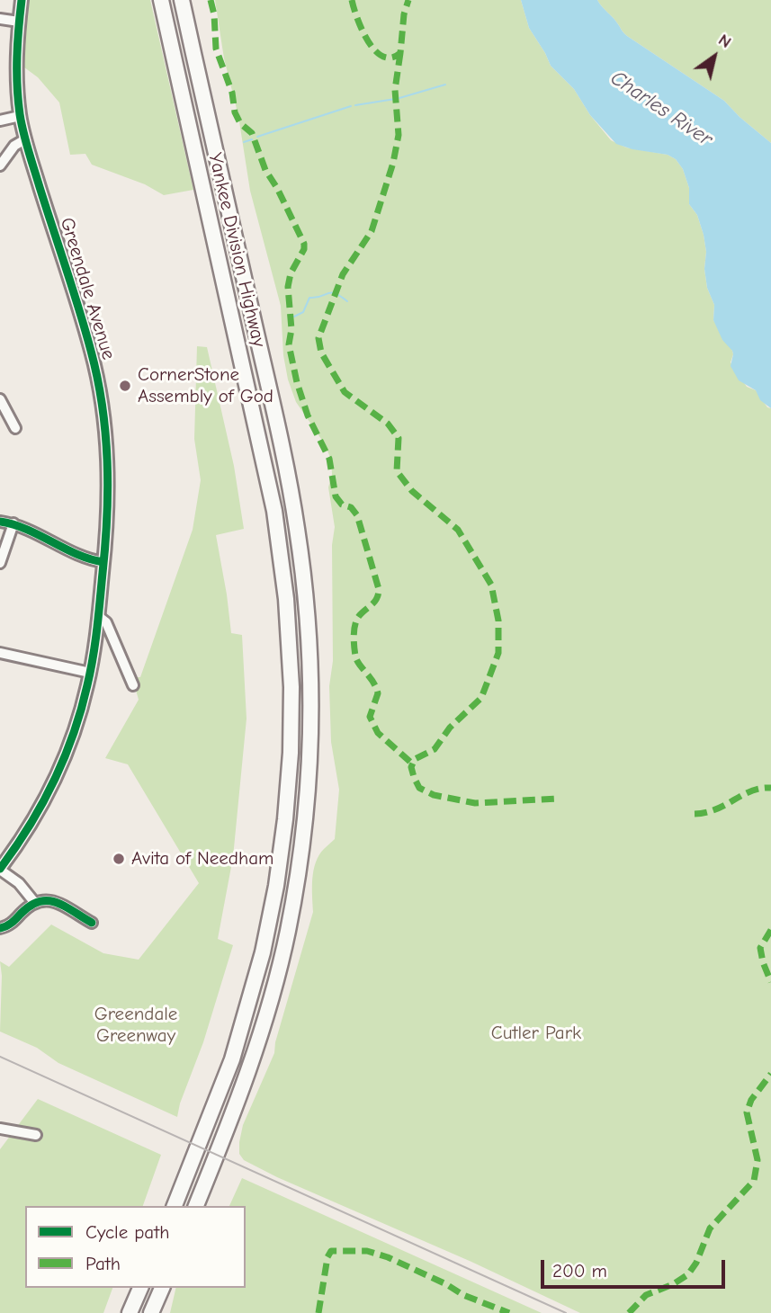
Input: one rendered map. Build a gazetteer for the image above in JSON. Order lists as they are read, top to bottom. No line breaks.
{"streets":{"highway":["Yankee Division Highway"],"main road":["Greendale Avenue"]},"water":["Charles River"],"parks":["Greendale Greenway","Cutler Park"],"places":["CornerStone Assembly of God","Avita of Needham"],"legend":["Cycle path","Path"],"scale_bar":"200 m","north":"top right"}
